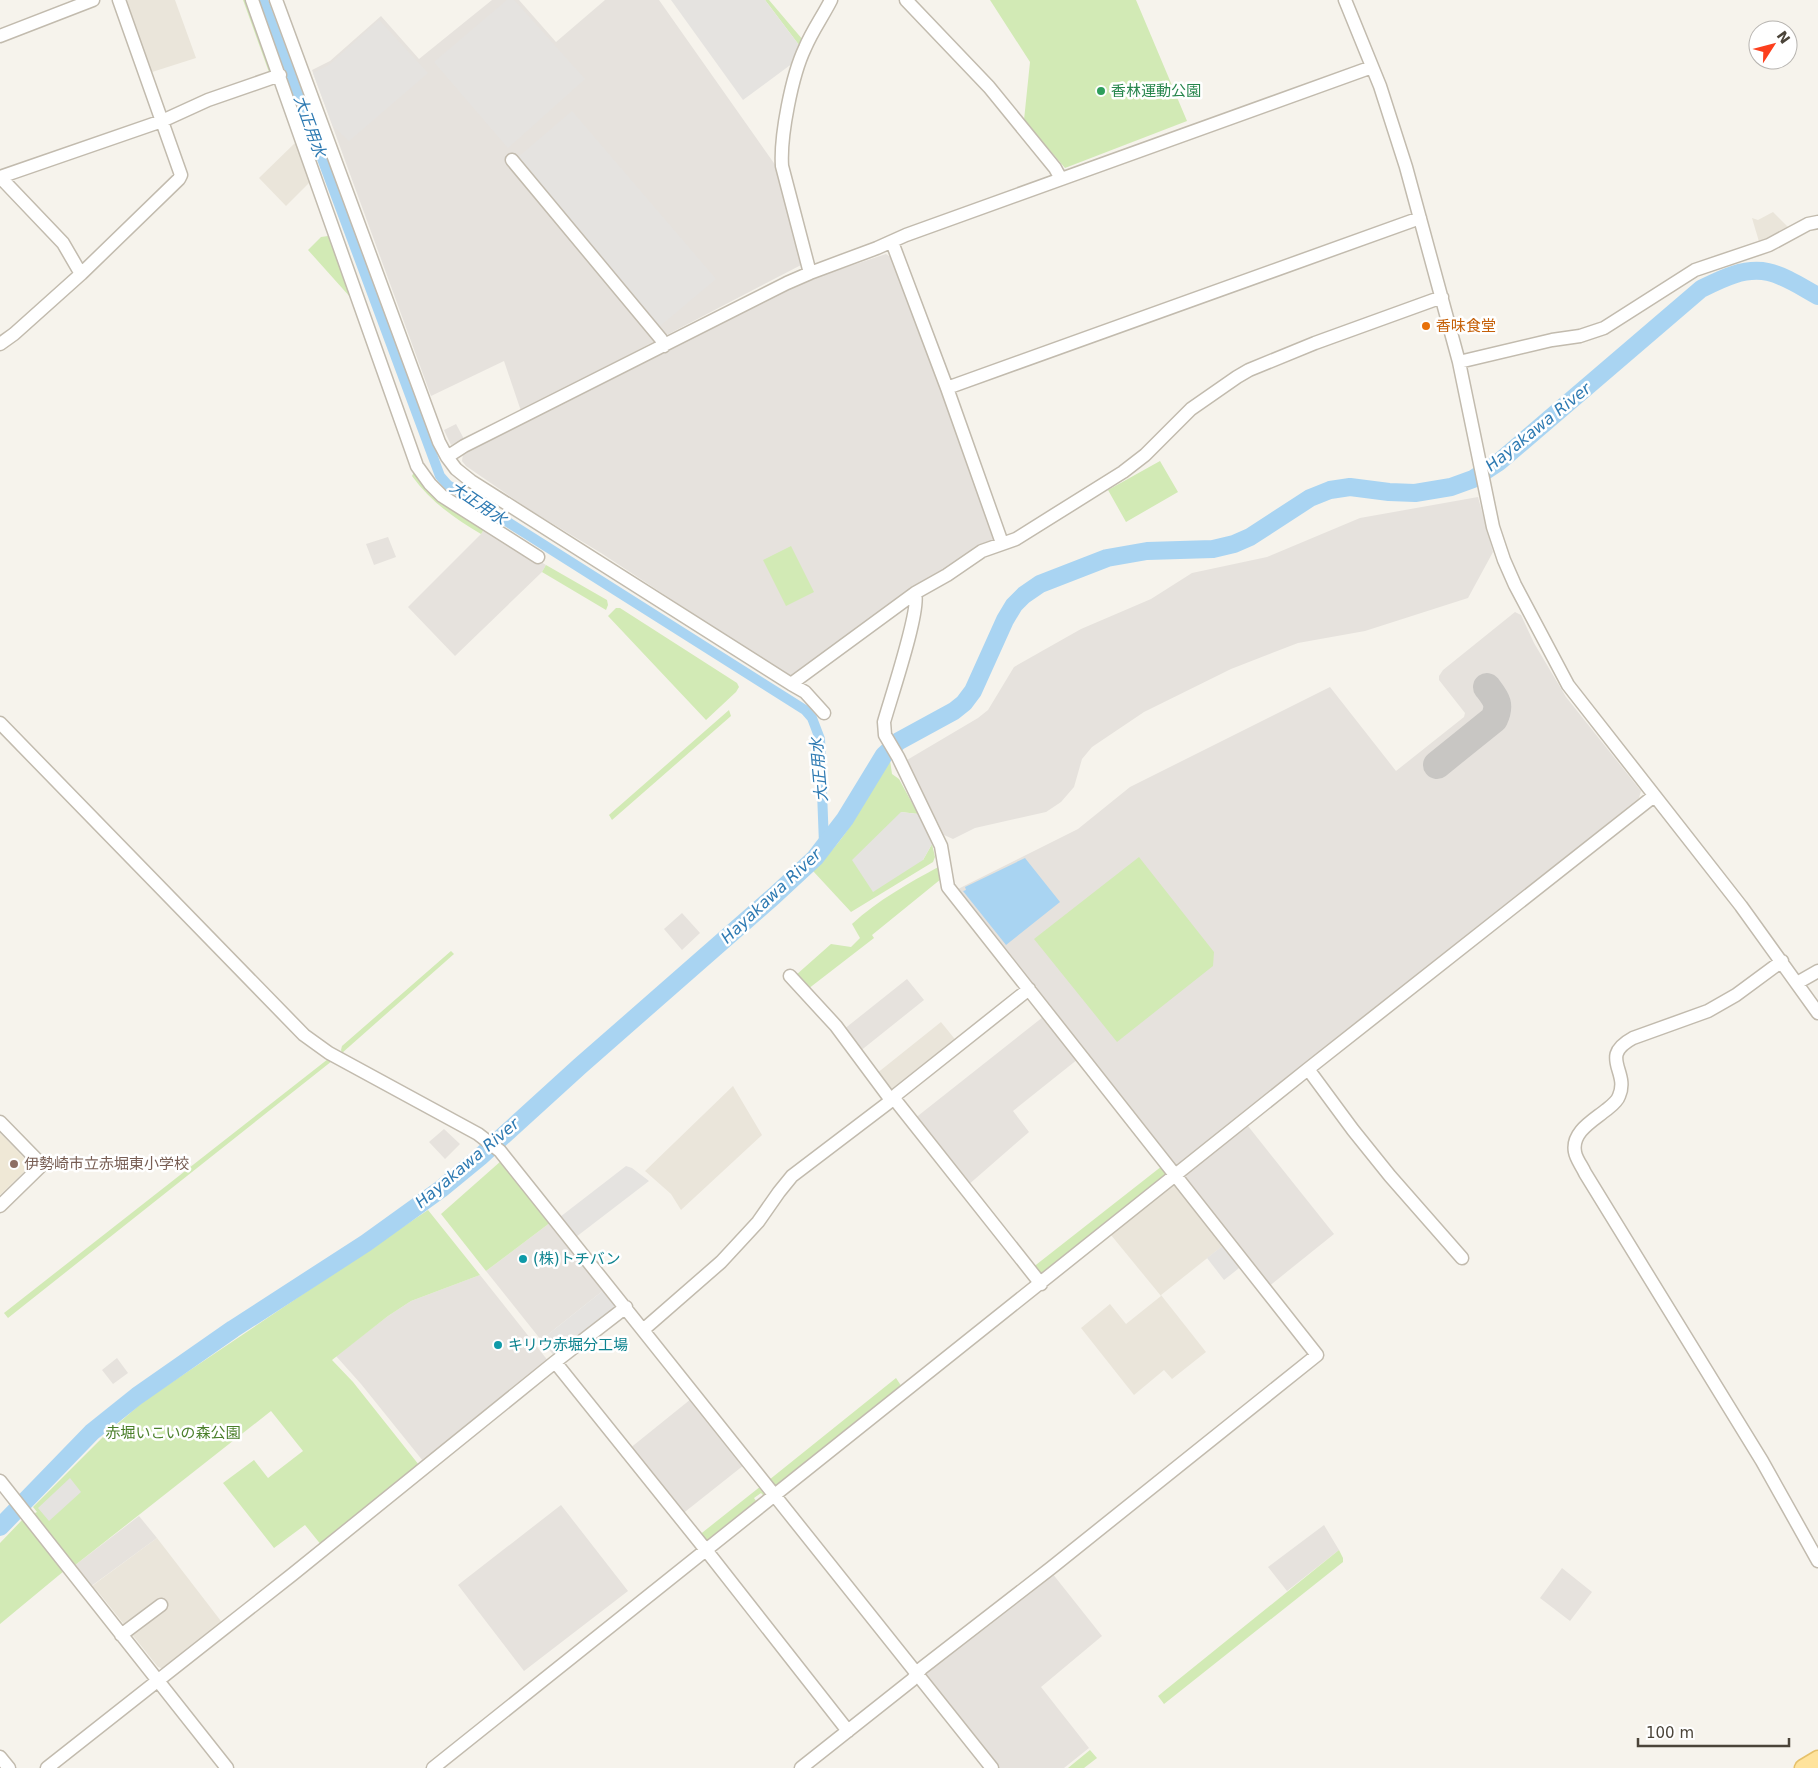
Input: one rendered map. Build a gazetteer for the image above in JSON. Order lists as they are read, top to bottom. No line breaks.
{"water":["大正用水","Hayakawa River"],"parks":["赤堀いこいの森公園"],"places":["香林運動公園","香味食堂","伊勢崎市立赤堀東小学校","(株)トチバン","キリウ赤堀分工場"],"scale_bar":"100 m","north":"top right"}
